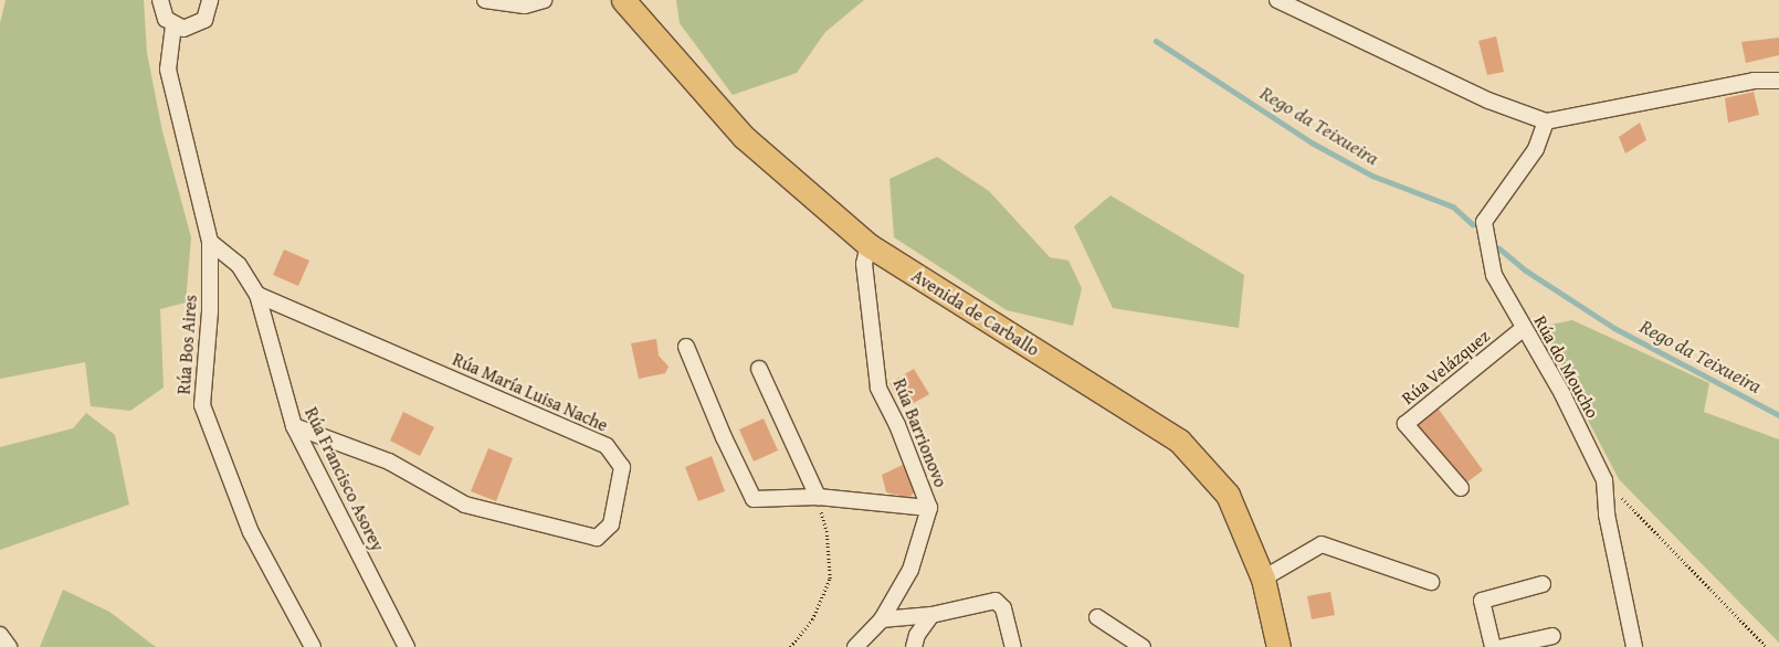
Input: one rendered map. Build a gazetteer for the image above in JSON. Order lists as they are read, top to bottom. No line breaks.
{"streets":{"main road":["Avenida de Carballo"],"street":["Rúa Bos Aires","Rúa Velázquez","Rúa do Moucho","Rúa María Luisa Nache","Rúa Barrionovo","Rúa Francisco Asorey"]},"crossings":[["Avenida de Carballo","Rúa Barrionovo"],["Rúa Bos Aires","Rúa Francisco Asorey"],["Rúa Velázquez","Rúa do Moucho"],["Rúa María Luisa Nache","Rúa Francisco Asorey"]],"water":["Rego da Teixueira"]}
